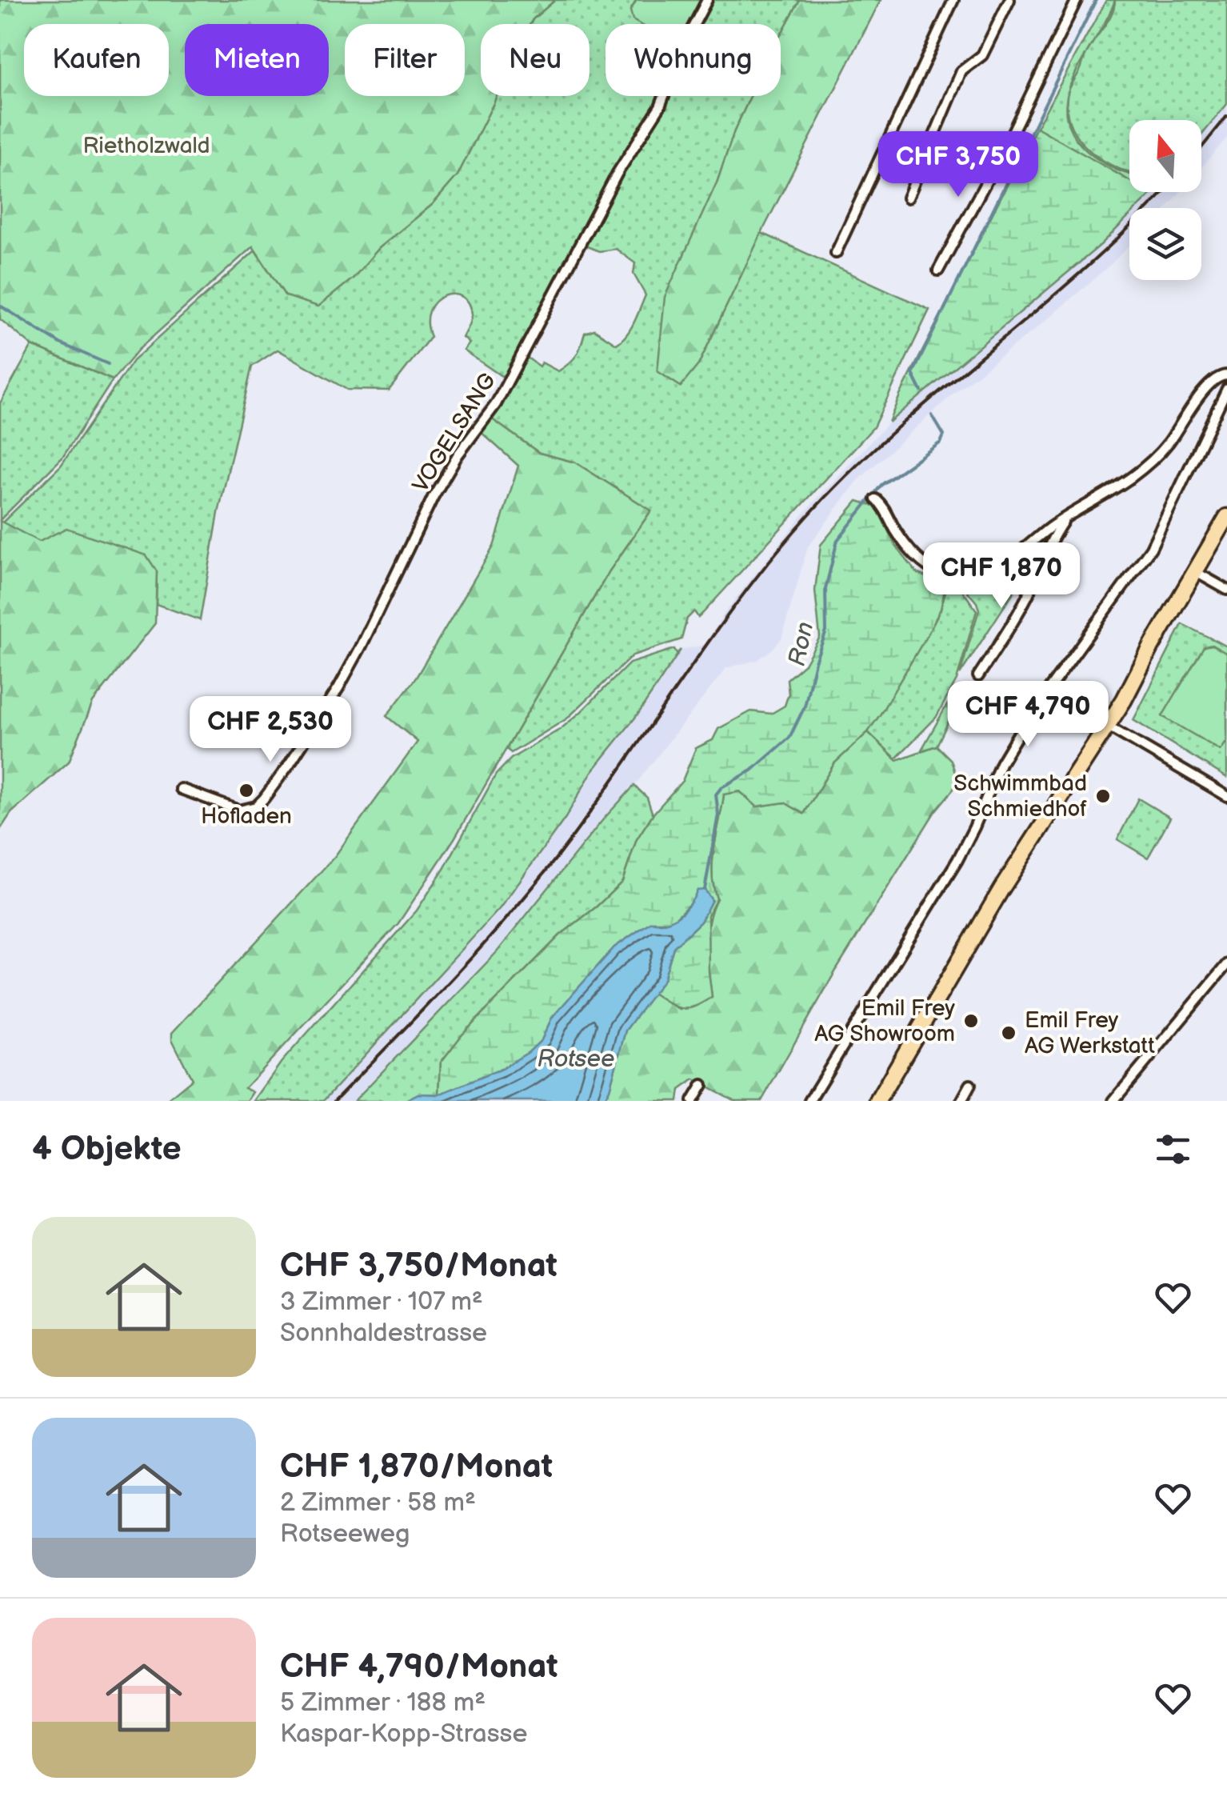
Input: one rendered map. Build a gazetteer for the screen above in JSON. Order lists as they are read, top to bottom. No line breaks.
{"streets":{"street":["VOGELSANG"]},"water":["Ron","Rotsee"],"parks":["Rietholzwald"],"places":["Hofladen","Schwimmbad Schmiedhof","Emil Frey AG Showroom","Emil Frey AG Werkstatt"],"north":"top","page":{"chip":["Kaufen","Mieten","Filter","Neu","Wohnung"],"price":["CHF 3,750","CHF 1,870","CHF 4,790","CHF 2,530"],"heading":"4 Objekte","list":[{"name":"CHF 3,750/Monat","note":"3 Zimmer · 107 m² · Sonnhaldestrasse"},{"name":"CHF 1,870/Monat","note":"2 Zimmer · 58 m² · Rotseeweg"},{"name":"CHF 4,790/Monat","note":"5 Zimmer · 188 m² · Kaspar-Kopp-Strasse"}]}}
